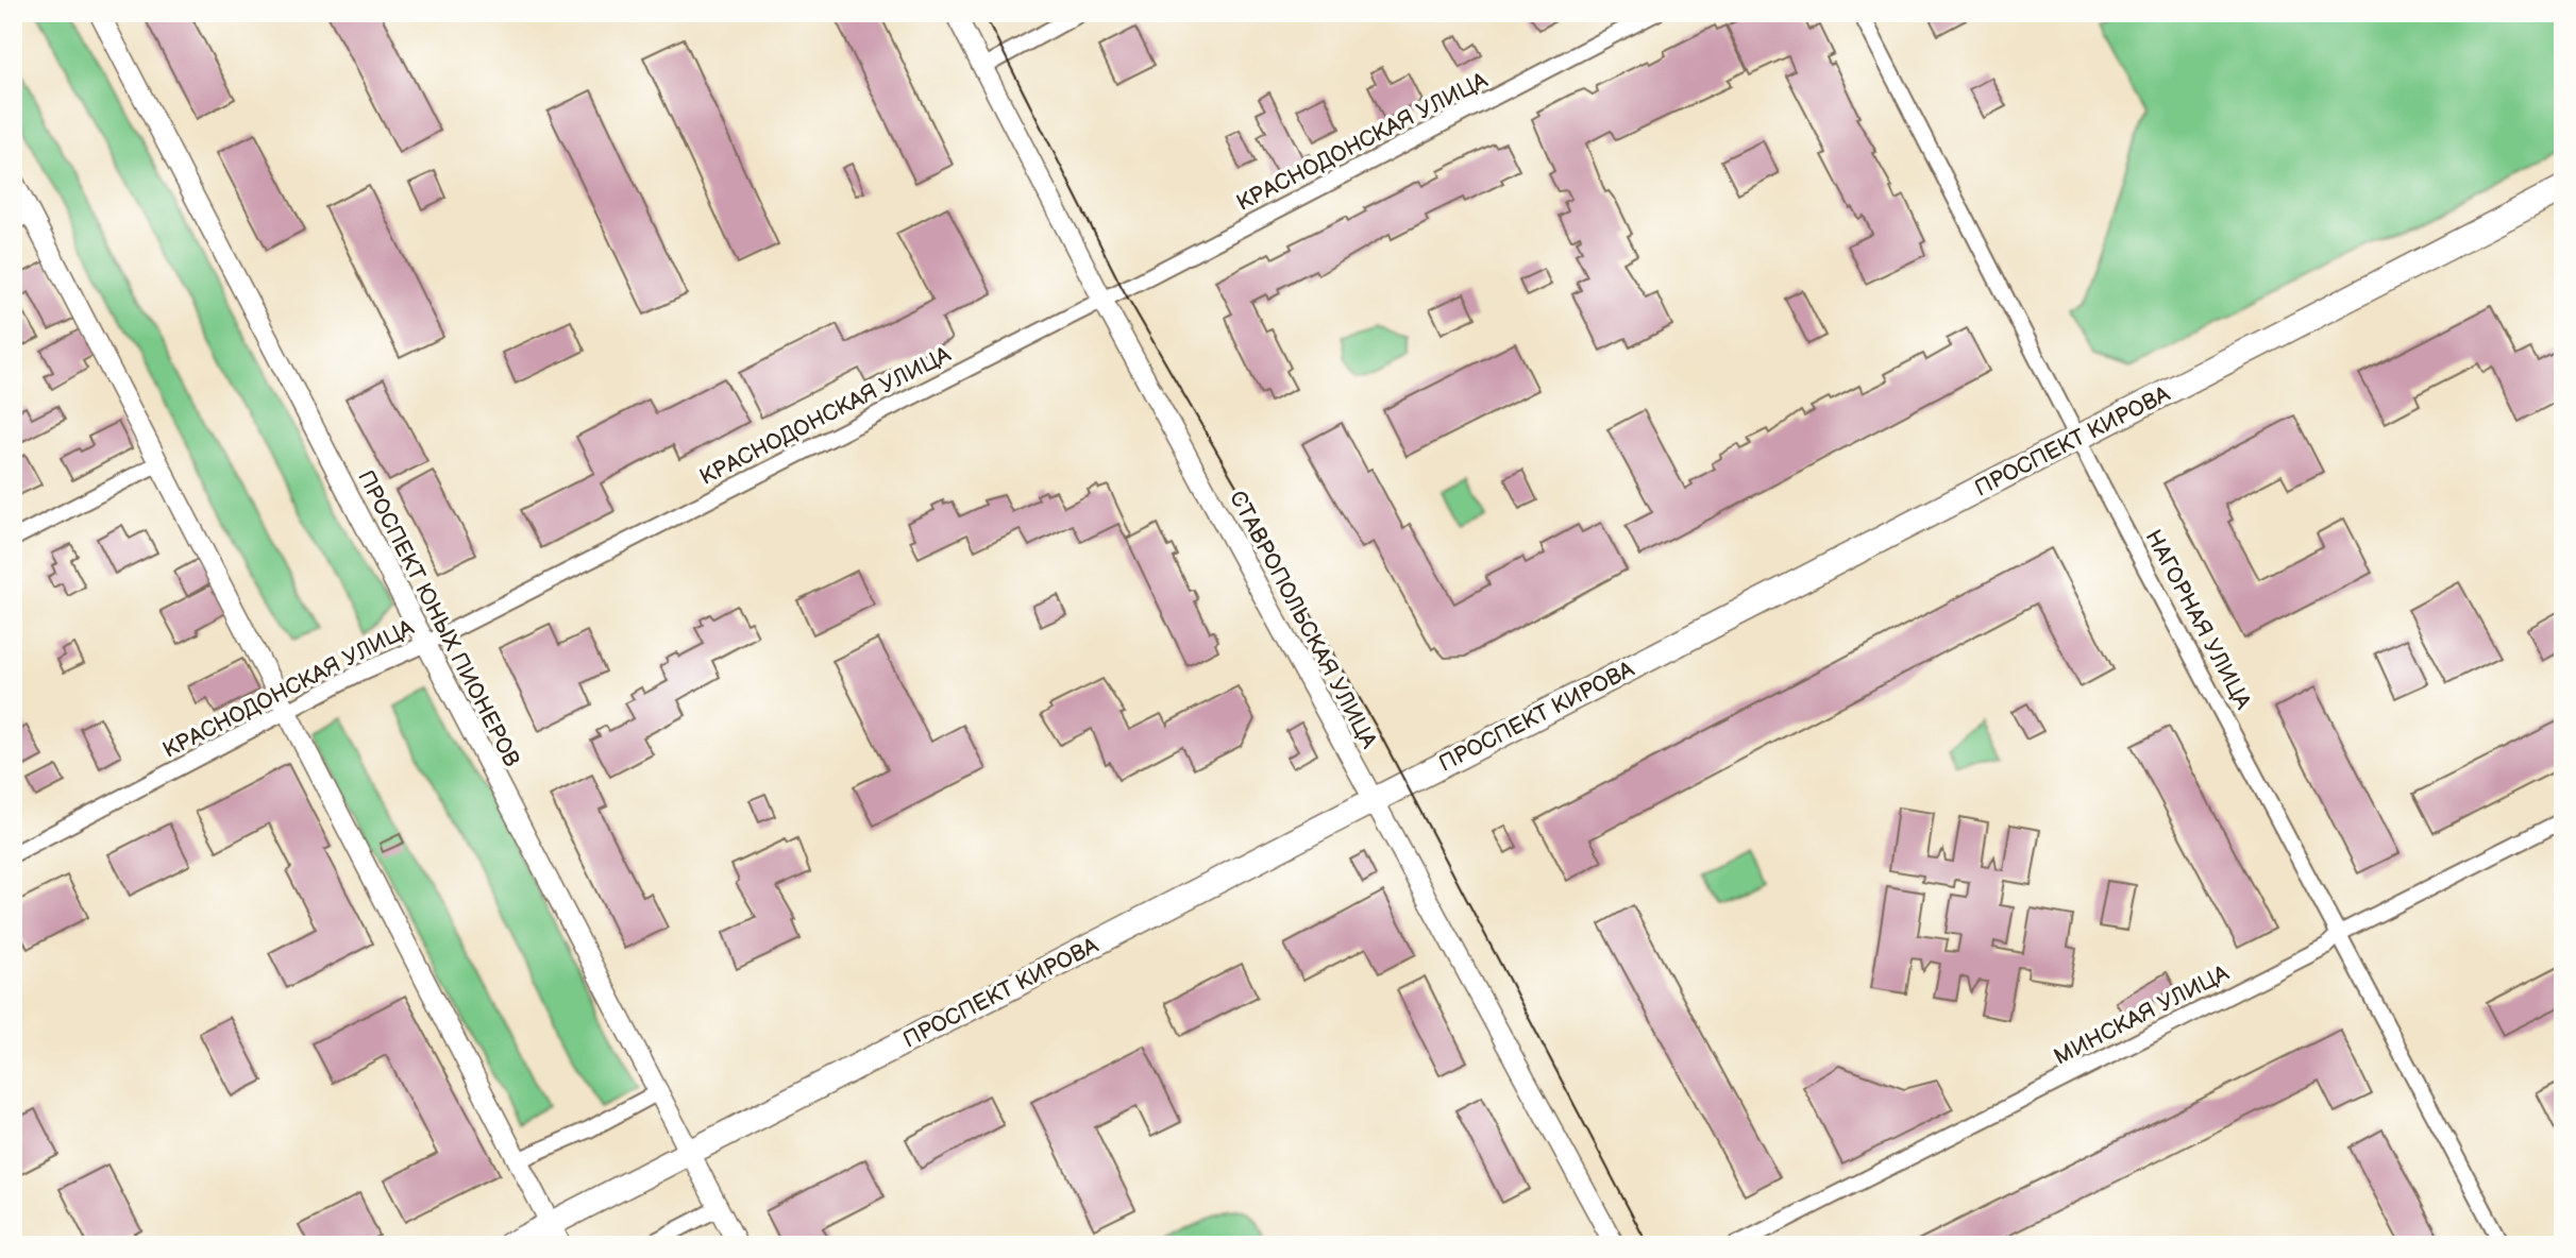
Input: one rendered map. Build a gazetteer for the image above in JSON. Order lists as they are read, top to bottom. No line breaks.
{"streets":{"main road":["ПРОСПЕКТ КИРОВА"],"street":["КРАСНОДОНСКАЯ УЛИЦА","ПРОСПЕКТ ЮНЫХ ПИОНЕРОВ","СТАВРОПОЛЬСКАЯ УЛИЦА","НАГОРНАЯ УЛИЦА","МИНСКАЯ УЛИЦА"]},"crossings":[["КРАСНОДОНСКАЯ УЛИЦА","ПРОСПЕКТ ЮНЫХ ПИОНЕРОВ"],["КРАСНОДОНСКАЯ УЛИЦА","СТАВРОПОЛЬСКАЯ УЛИЦА"],["ПРОСПЕКТ КИРОВА","ПРОСПЕКТ ЮНЫХ ПИОНЕРОВ"],["ПРОСПЕКТ КИРОВА","СТАВРОПОЛЬСКАЯ УЛИЦА"],["ПРОСПЕКТ КИРОВА","НАГОРНАЯ УЛИЦА"],["НАГОРНАЯ УЛИЦА","МИНСКАЯ УЛИЦА"]]}
